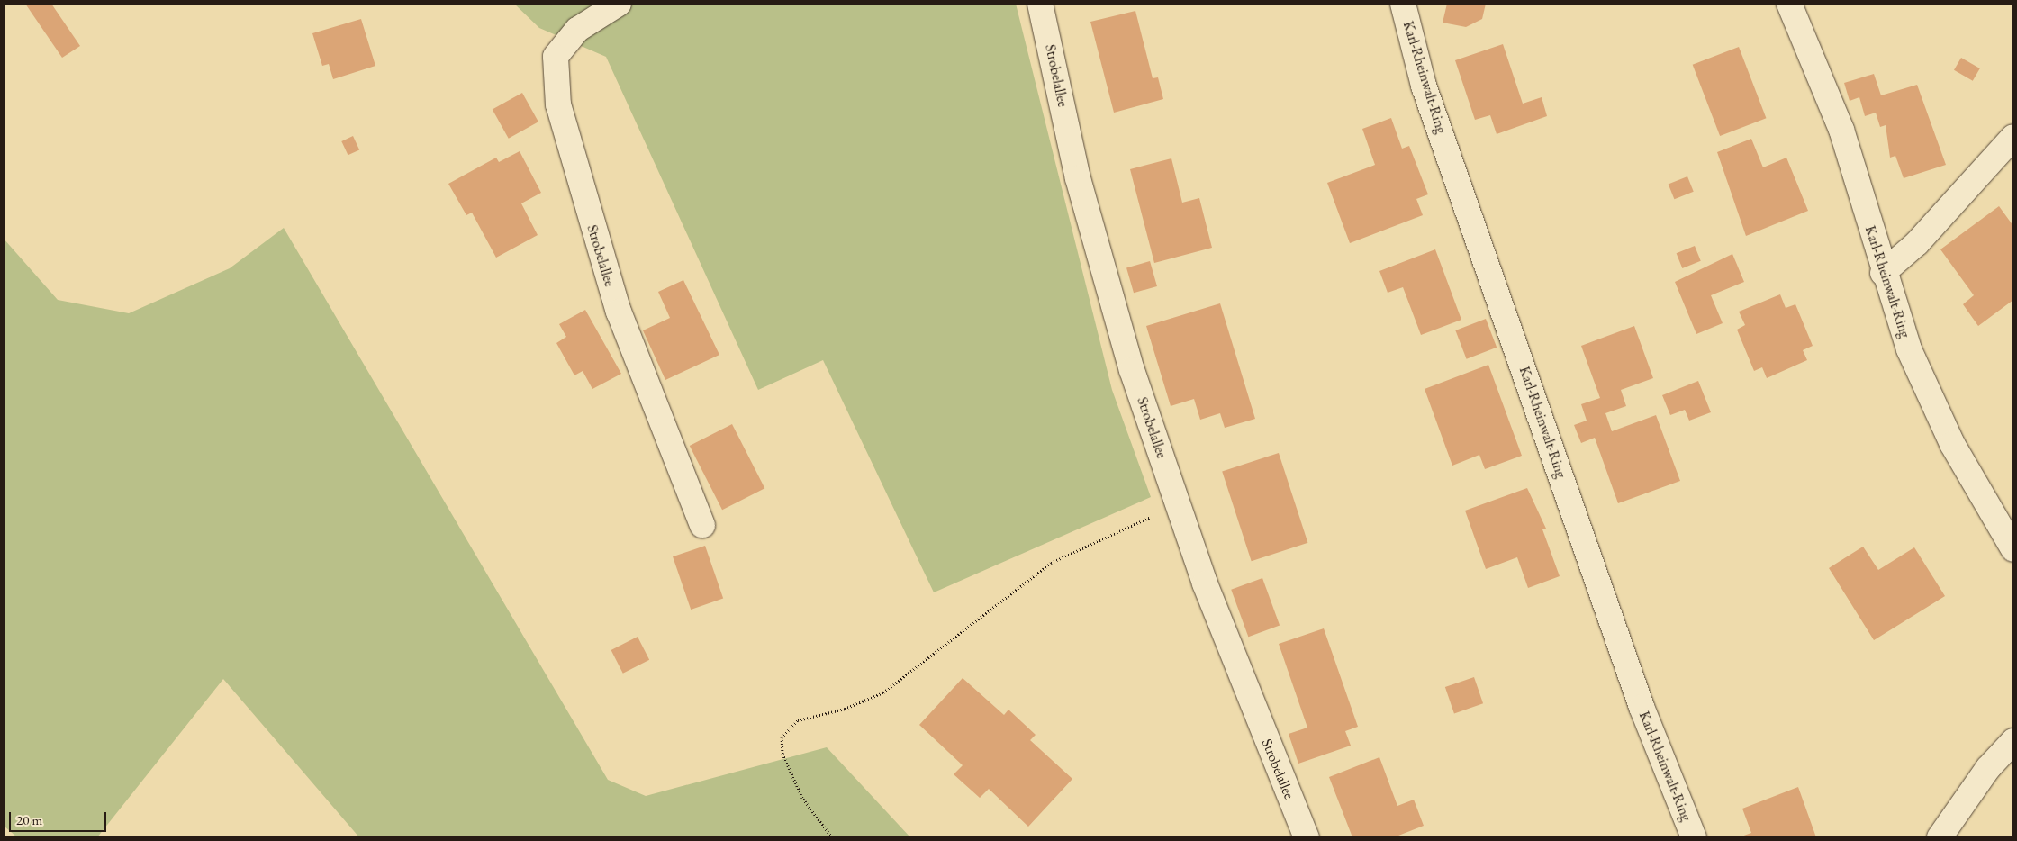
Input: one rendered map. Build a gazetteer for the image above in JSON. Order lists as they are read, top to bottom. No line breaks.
{"streets":{"street":["Strobelallee","Karl-Rheinwalt-Ring"]},"scale_bar":"20 m"}
